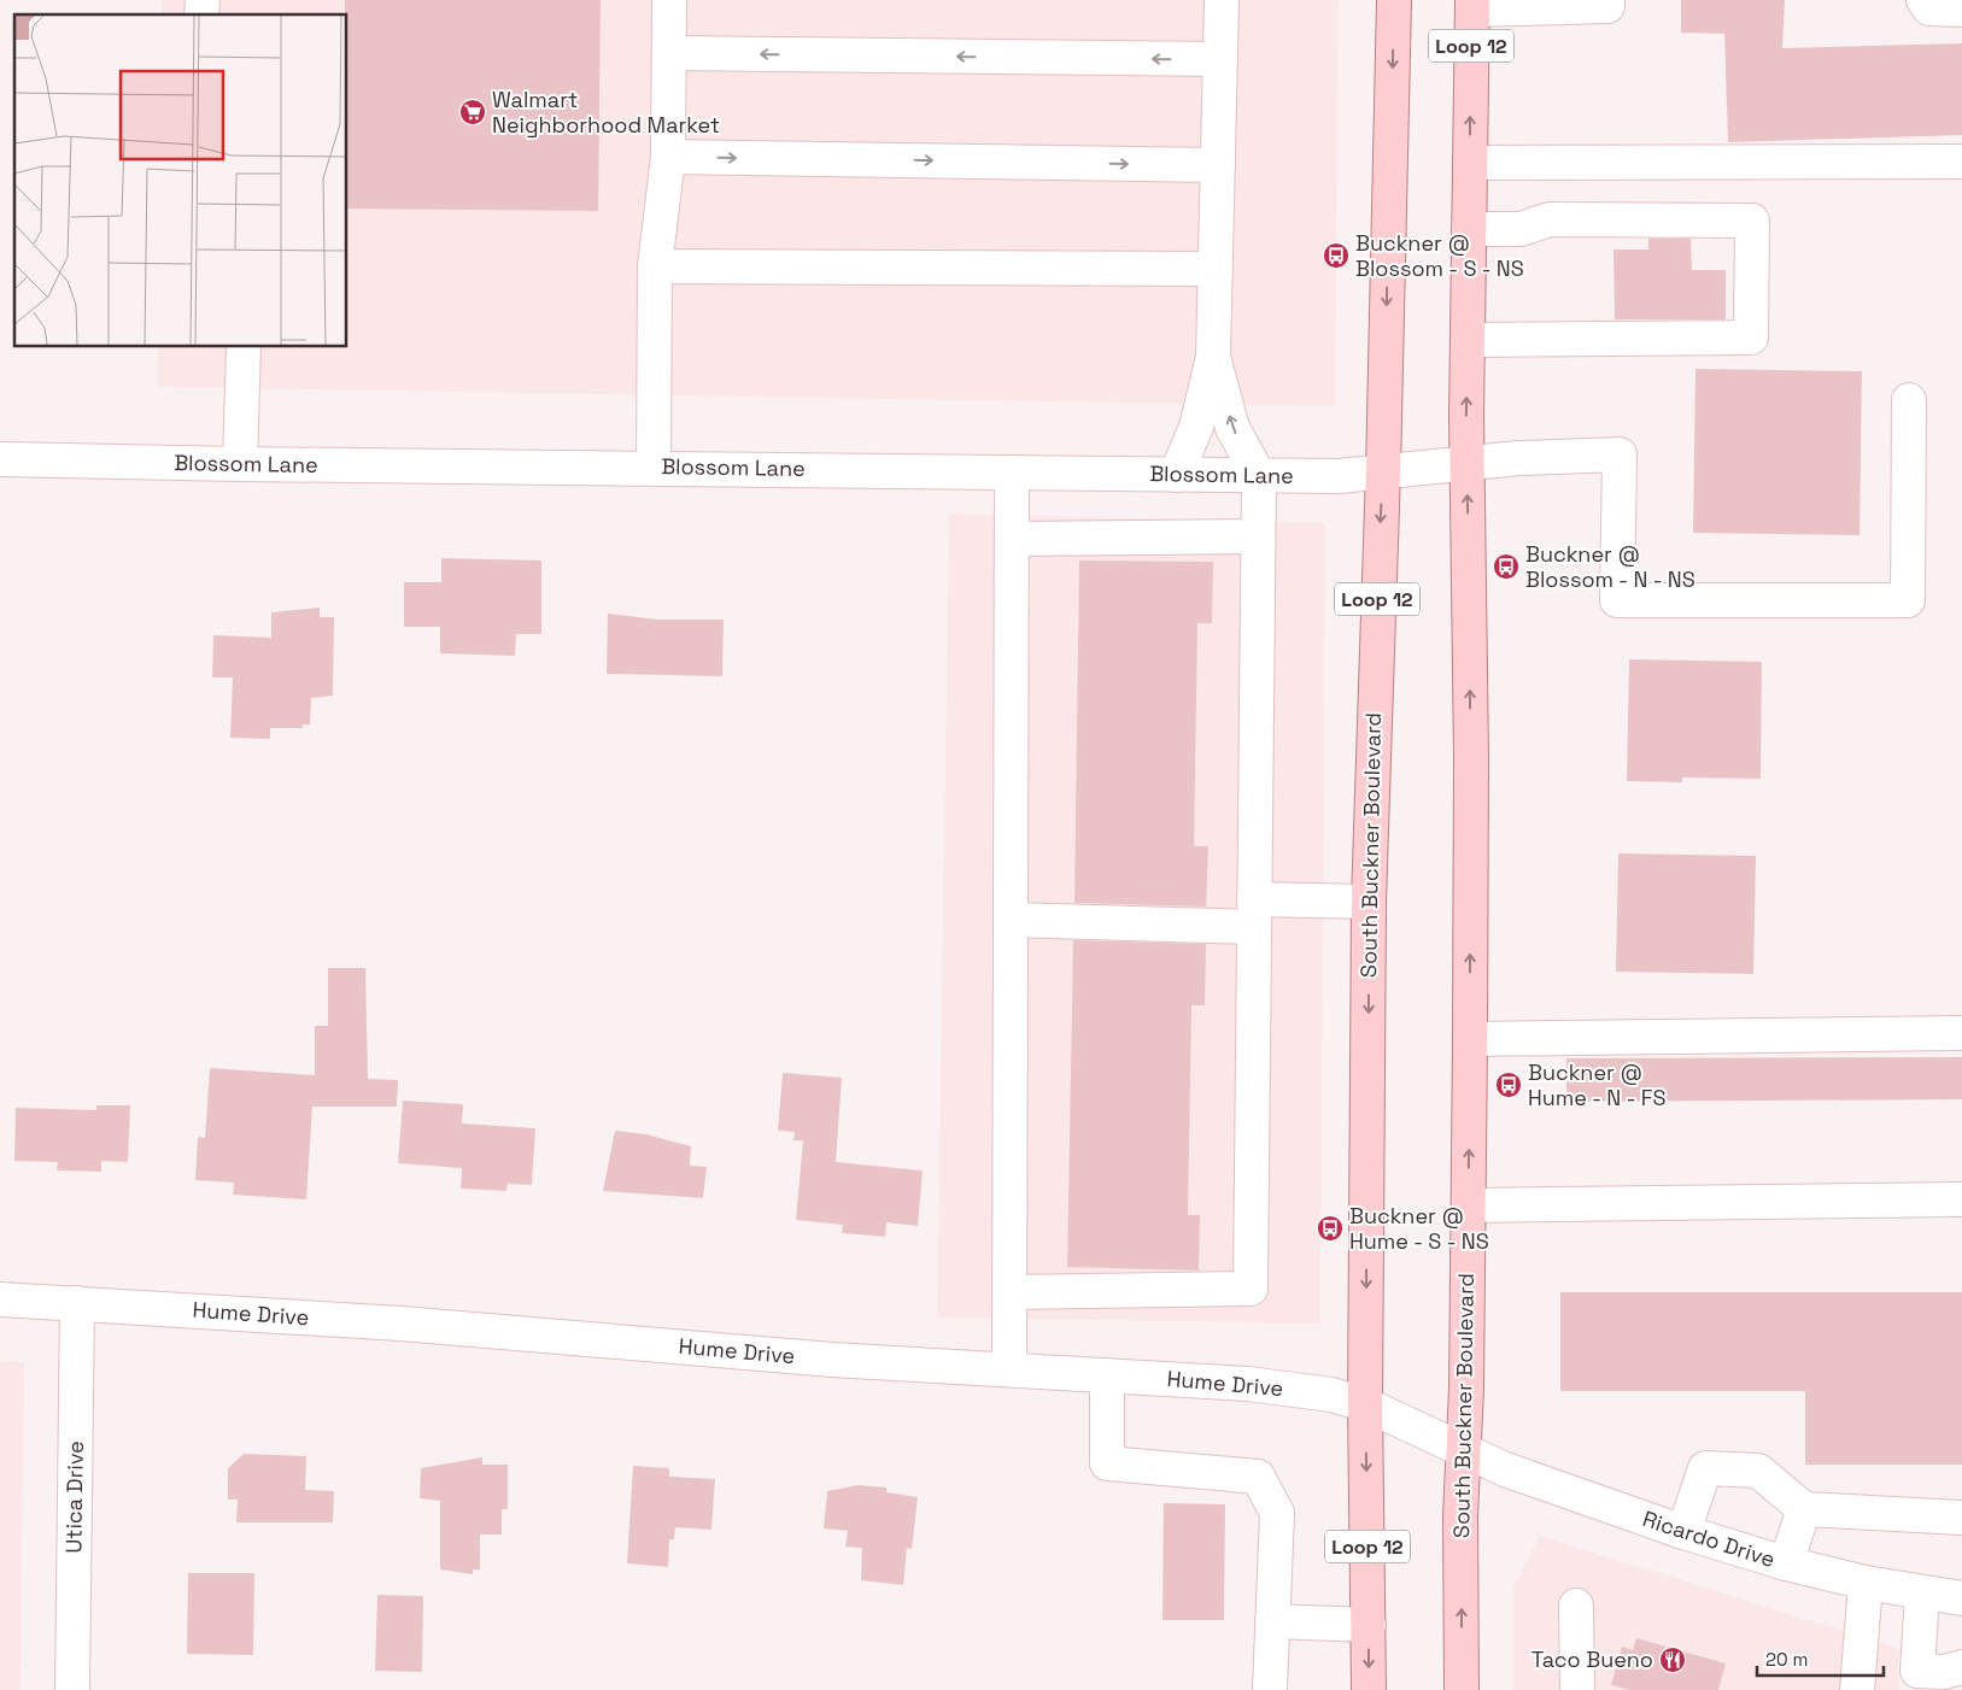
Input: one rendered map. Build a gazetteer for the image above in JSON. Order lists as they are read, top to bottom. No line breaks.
{"streets":{"main road":["Loop 12","South Buckner Boulevard"],"street":["Blossom Lane","Hume Drive","Utica Drive","Ricardo Drive"]},"crossings":[["Blossom Lane","South Buckner Boulevard"],["South Buckner Boulevard","Hume Drive"],["South Buckner Boulevard","Ricardo Drive"],["Hume Drive","Utica Drive"],["Hume Drive","Ricardo Drive"]],"places":{"supermarket":["Walmart Neighborhood Market"],"bus stop":["Buckner @ Blossom - S - NS","Buckner @ Blossom - N - NS","Buckner @ Hume - N - FS","Buckner @ Hume - S - NS"],"restaurant":["Taco Bueno"]},"scale_bar":"20 m"}
